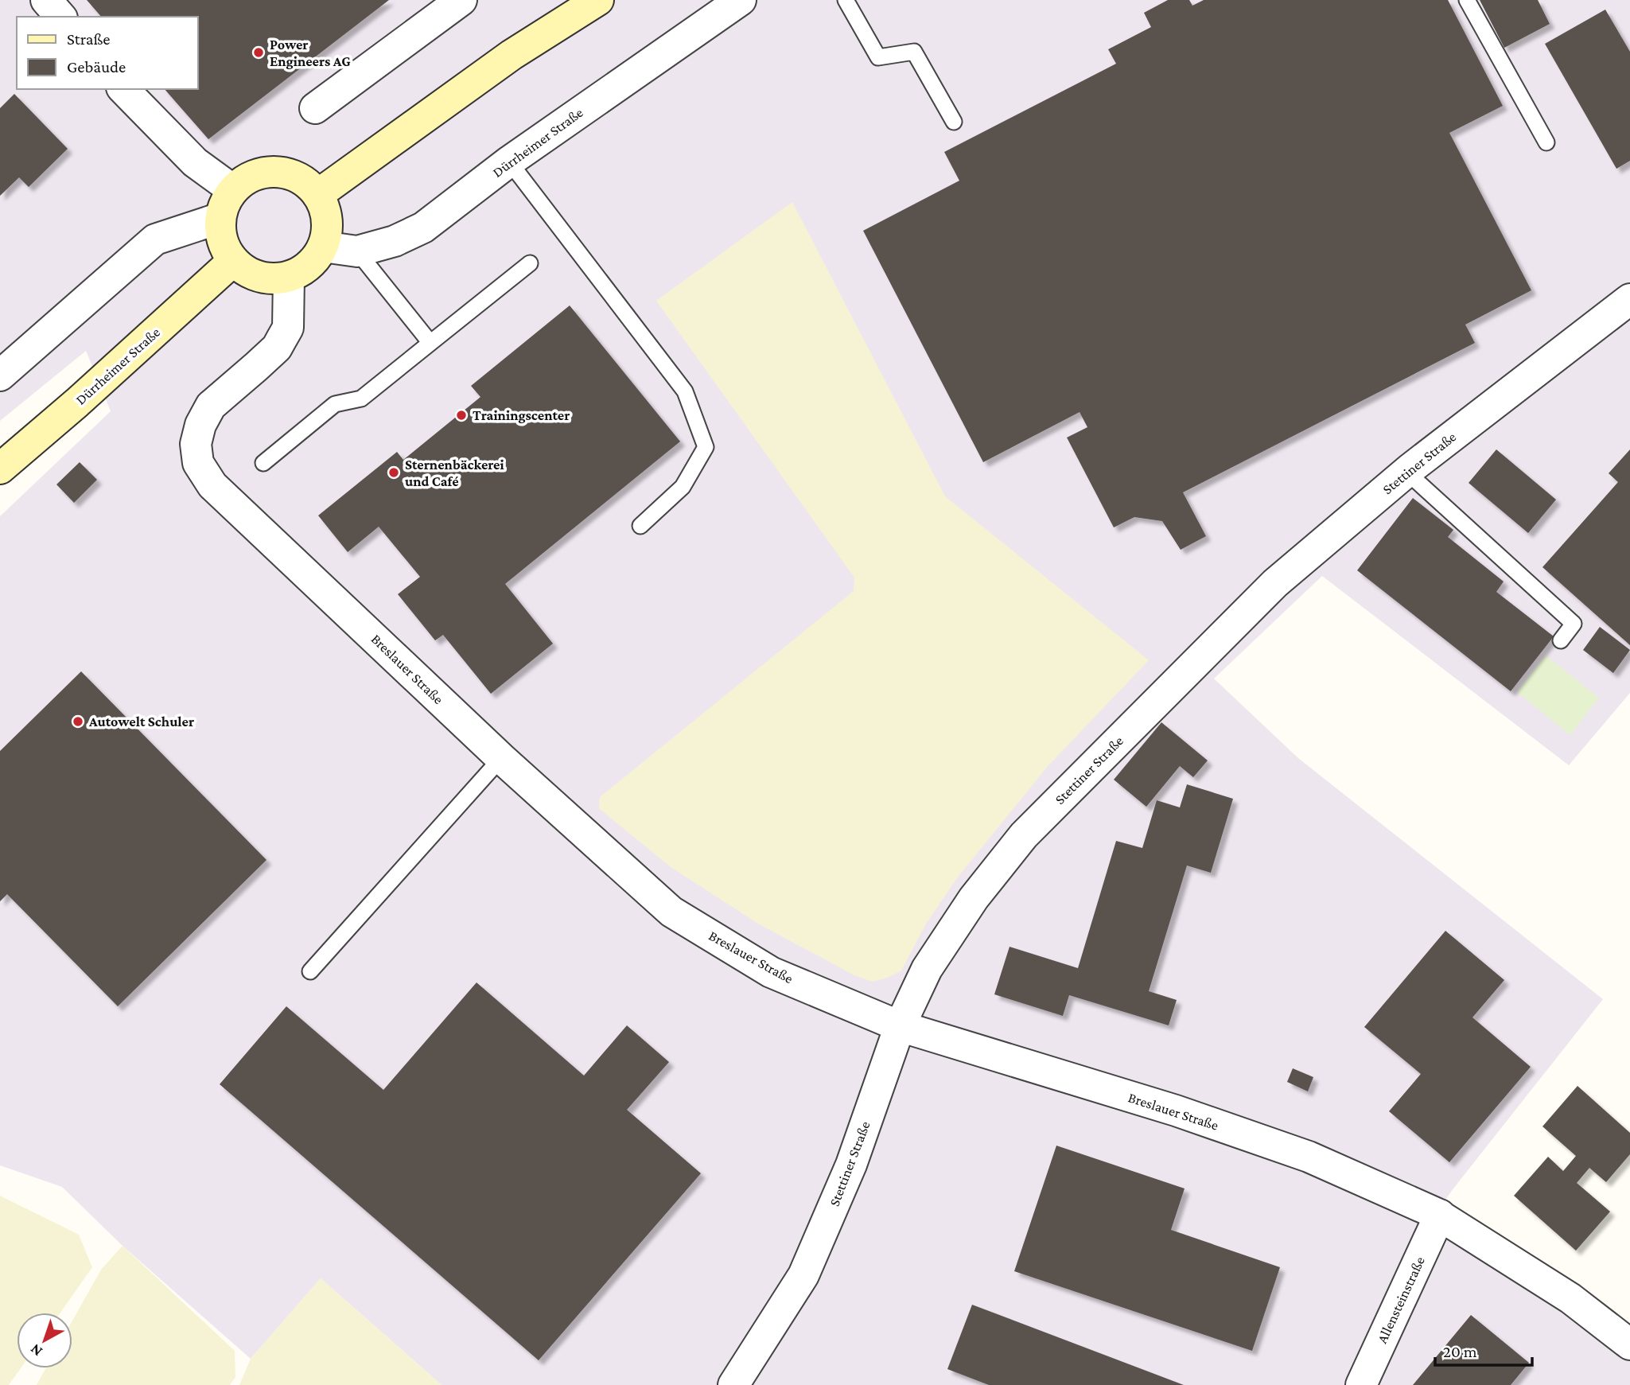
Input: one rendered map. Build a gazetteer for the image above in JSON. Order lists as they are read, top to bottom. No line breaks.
{"streets":{"main road":["Dürrheimer Straße"],"street":["Stettiner Straße","Breslauer Straße","Allensteinstraße"]},"crossings":[["Dürrheimer Straße","Breslauer Straße"],["Stettiner Straße","Breslauer Straße"],["Breslauer Straße","Allensteinstraße"]],"places":["Power Engineers AG","Trainingscenter","Sternenbäckerei und Café","Autowelt Schuler"],"legend":["Straße","Gebäude"],"scale_bar":"20 m","north":"bottom left"}
